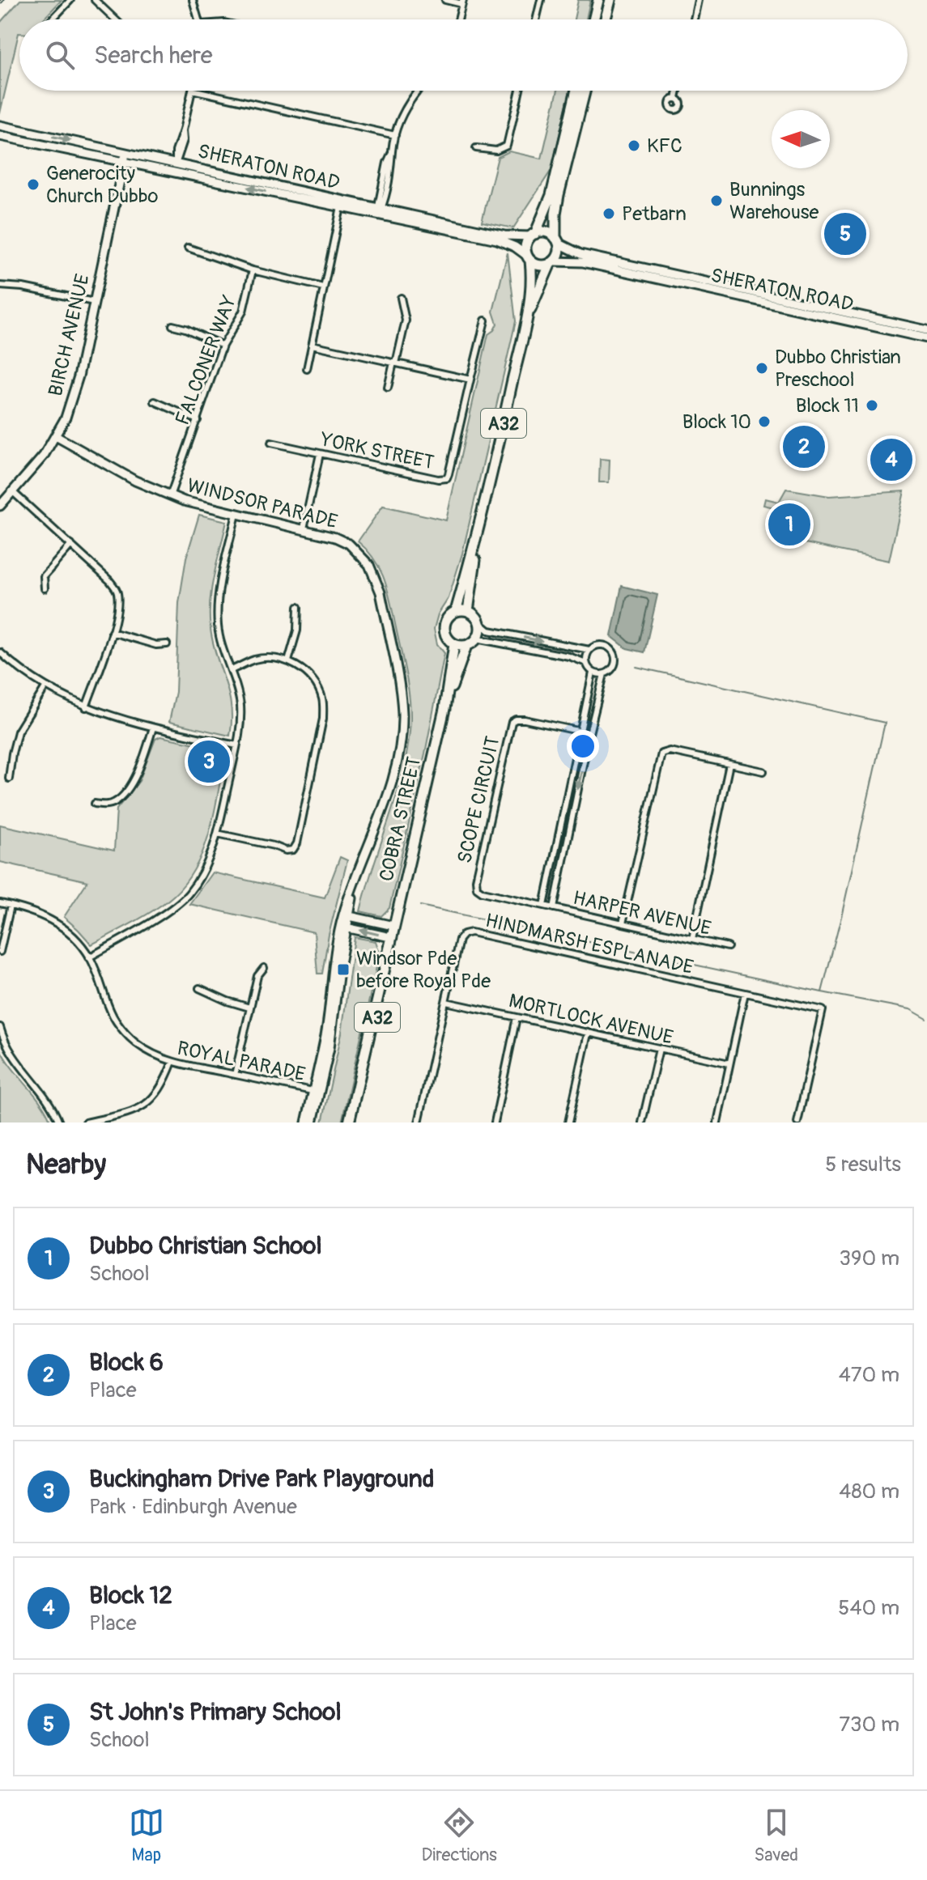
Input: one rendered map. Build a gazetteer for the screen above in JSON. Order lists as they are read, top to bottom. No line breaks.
{"streets":{"highway":["A32","COBRA STREET"],"street":["SHERATON ROAD","BIRCH AVENUE","FALCONER WAY","YORK STREET","WINDSOR PARADE","SCOPE CIRCUIT","HARPER AVENUE","HINDMARSH ESPLANADE","MORTLOCK AVENUE","ROYAL PARADE"]},"crossings":[["SHERATON ROAD","BIRCH AVENUE"],["SHERATON ROAD","A32"],["BIRCH AVENUE","WINDSOR PARADE"],["FALCONER WAY","WINDSOR PARADE"],["A32","COBRA STREET"],["WINDSOR PARADE","ROYAL PARADE"],["SCOPE CIRCUIT","HARPER AVENUE"],["HINDMARSH ESPLANADE","MORTLOCK AVENUE"]],"places":{"other":["KFC","Generocity Church Dubbo","Bunnings Warehouse","Petbarn","Dubbo Christian Preschool","Block 11","Block 10"],"transit":["Windsor Pde before Royal Pde"]},"north":"left","page":{"search":"Search here","pins":["5","2","4","1","3"],"heading":["Nearby","5 results"],"list":[{"mark":"1","name":"Dubbo Christian School","note":"School","value":"390 m"},{"mark":"2","name":"Block 6","note":"Place","value":"470 m"},{"mark":"3","name":"Buckingham Drive Park Playground","note":"Park · Edinburgh Avenue","value":"480 m"},{"mark":"4","name":"Block 12","note":"Place","value":"540 m"},{"mark":"5","name":"St John's Primary School","note":"School","value":"730 m"}],"nav":["Map","Directions","Saved"]}}
